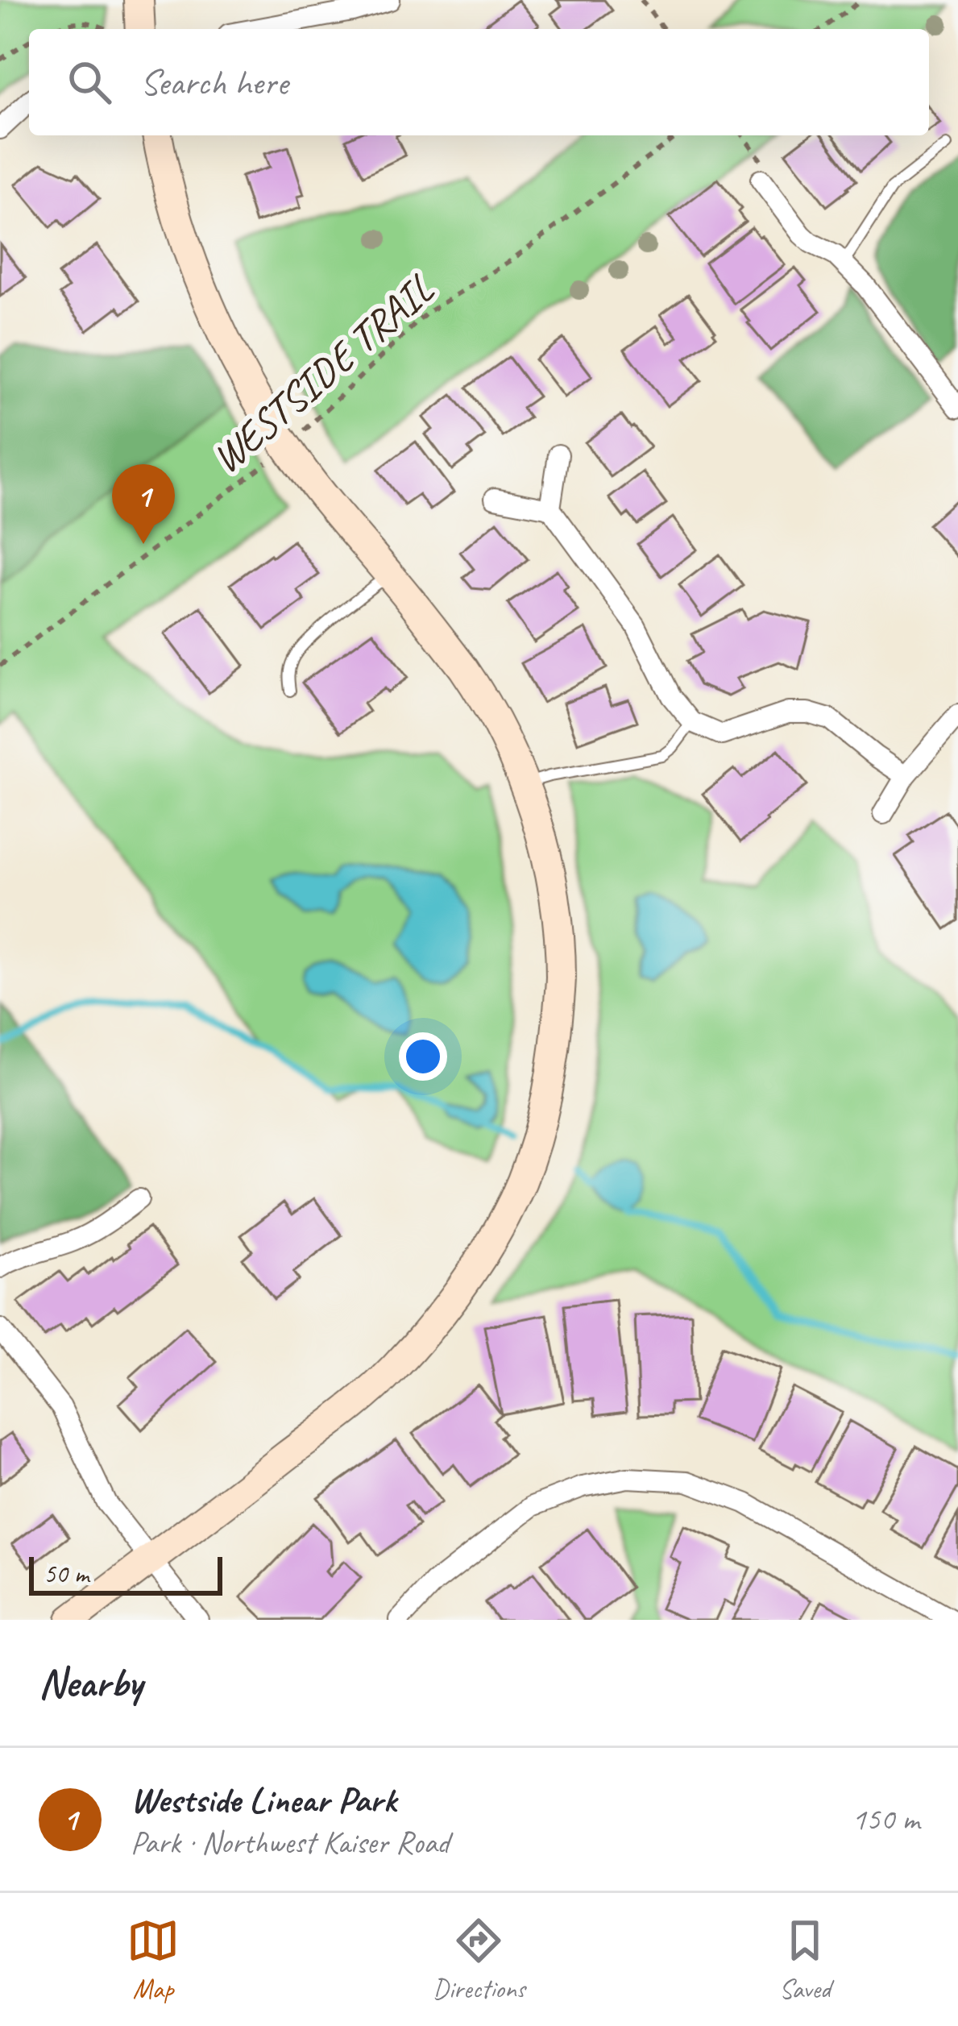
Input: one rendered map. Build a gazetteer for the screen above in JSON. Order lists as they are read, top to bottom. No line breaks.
{"streets":{"path":["WESTSIDE TRAIL"]},"scale_bar":"50 m","page":{"search":"Search here","pins":"1","scale":"50 m","heading":"Nearby","list":[{"mark":"1","name":"Westside Linear Park","note":"Park · Northwest Kaiser Road","value":"150 m"}],"nav":["Map","Directions","Saved"]}}
